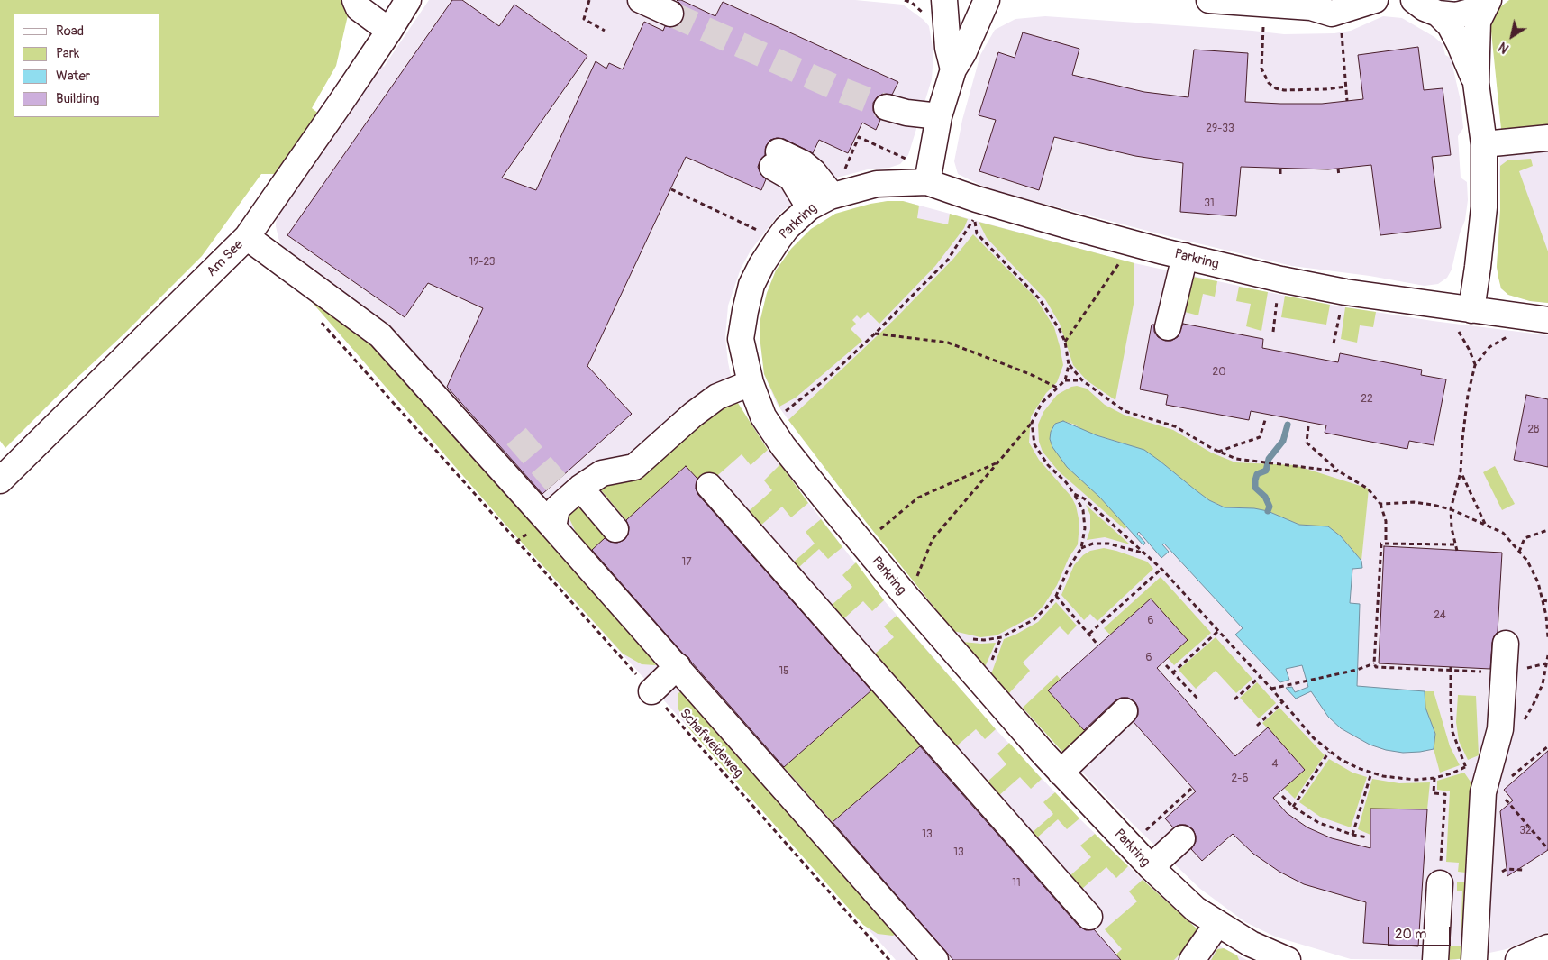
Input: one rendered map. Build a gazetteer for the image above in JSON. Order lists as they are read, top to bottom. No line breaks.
{"streets":{"street":["Parkring","Am See"],"path":["Schafweideweg"]},"house_numbers":["29-33","31","19-23","20","22","28","17","24","6","6","15","4","2-6","32","13","13","11"],"legend":["Road","Park","Water","Building"],"scale_bar":"20 m","north":"bottom left"}
